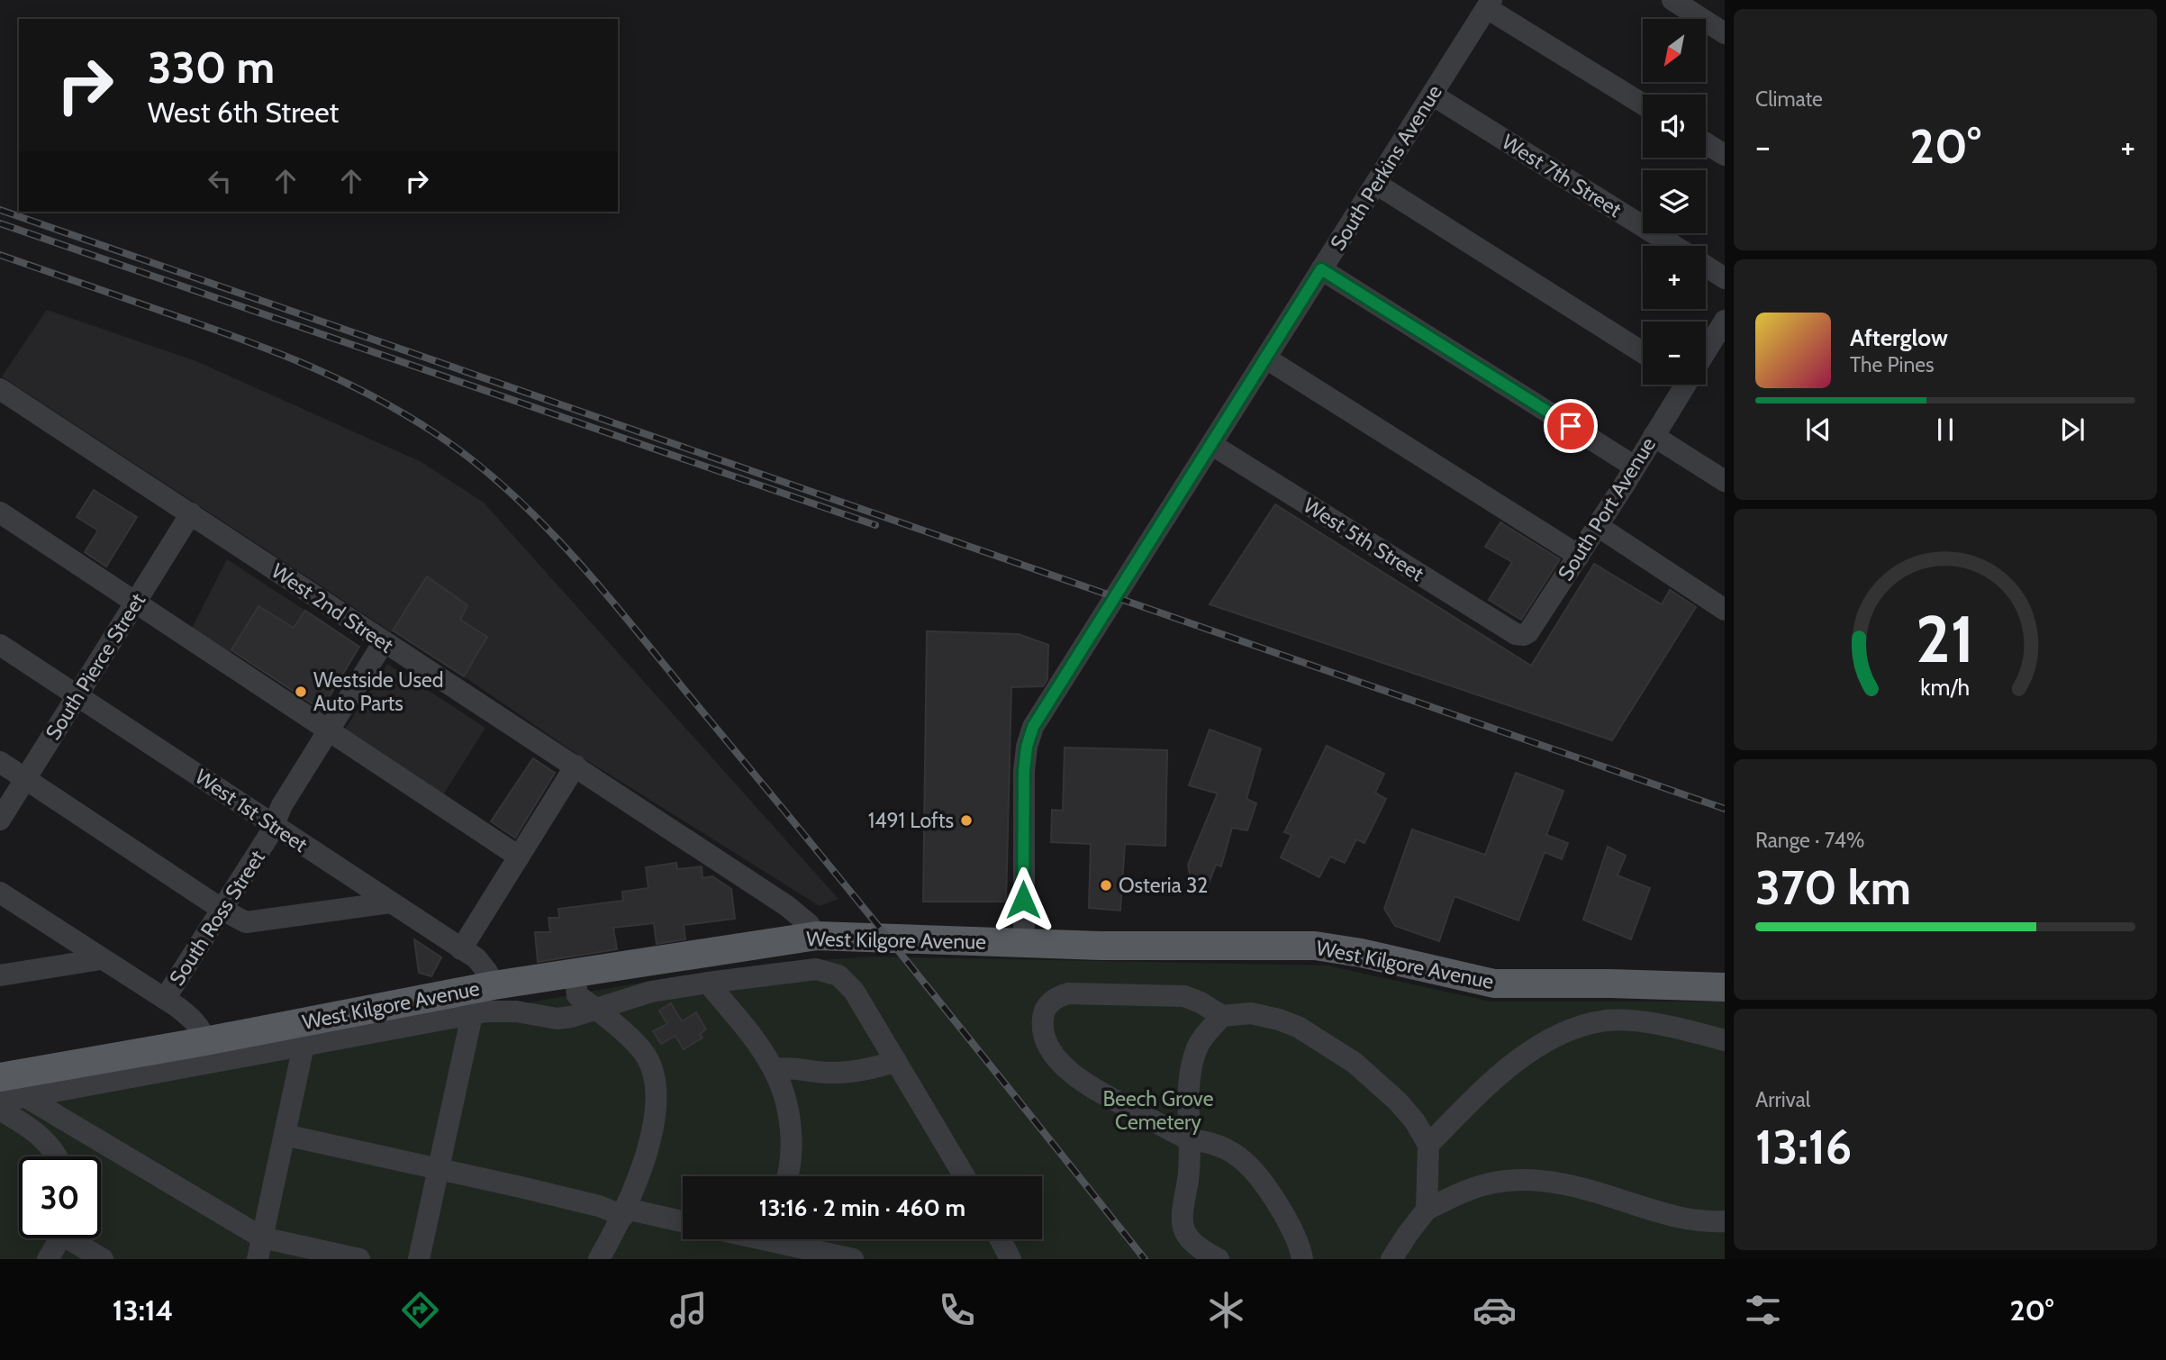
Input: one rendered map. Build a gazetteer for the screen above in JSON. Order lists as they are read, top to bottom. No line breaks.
{"streets":{"main road":["West Kilgore Avenue"],"street":["South Perkins Avenue","West 7th Street","South Port Avenue","West 5th Street","West 2nd Street","South Pierce Street","West 1st Street","South Ross Street"]},"crossings":[["South Perkins Avenue","West 7th Street"],["South Perkins Avenue","West 5th Street"],["South Perkins Avenue","West Kilgore Avenue"],["South Port Avenue","West 5th Street"],["West 2nd Street","South Pierce Street"],["West 2nd Street","South Ross Street"],["West 2nd Street","West Kilgore Avenue"],["South Pierce Street","West 1st Street"],["West 1st Street","South Ross Street"],["West 1st Street","West Kilgore Avenue"]],"parks":["Beech Grove Cemetery"],"places":["Westside Used Auto Parts","1491 Lofts","Osteria 32"],"north":"bottom left","page":{"tile":["Climate",["Range · 74%","370 km"],["Arrival","13:16"]],"map_buttons":["+","−"],"turn":["330 m","West 6th Street"],"heat":["−","20°","+"],"song":["Afterglow","The Pines"],"limit":"30","trip":"13:16 · 2 min · 460 m","tabs":["13:14","20°"],"gauge":["21","km/h"]}}
